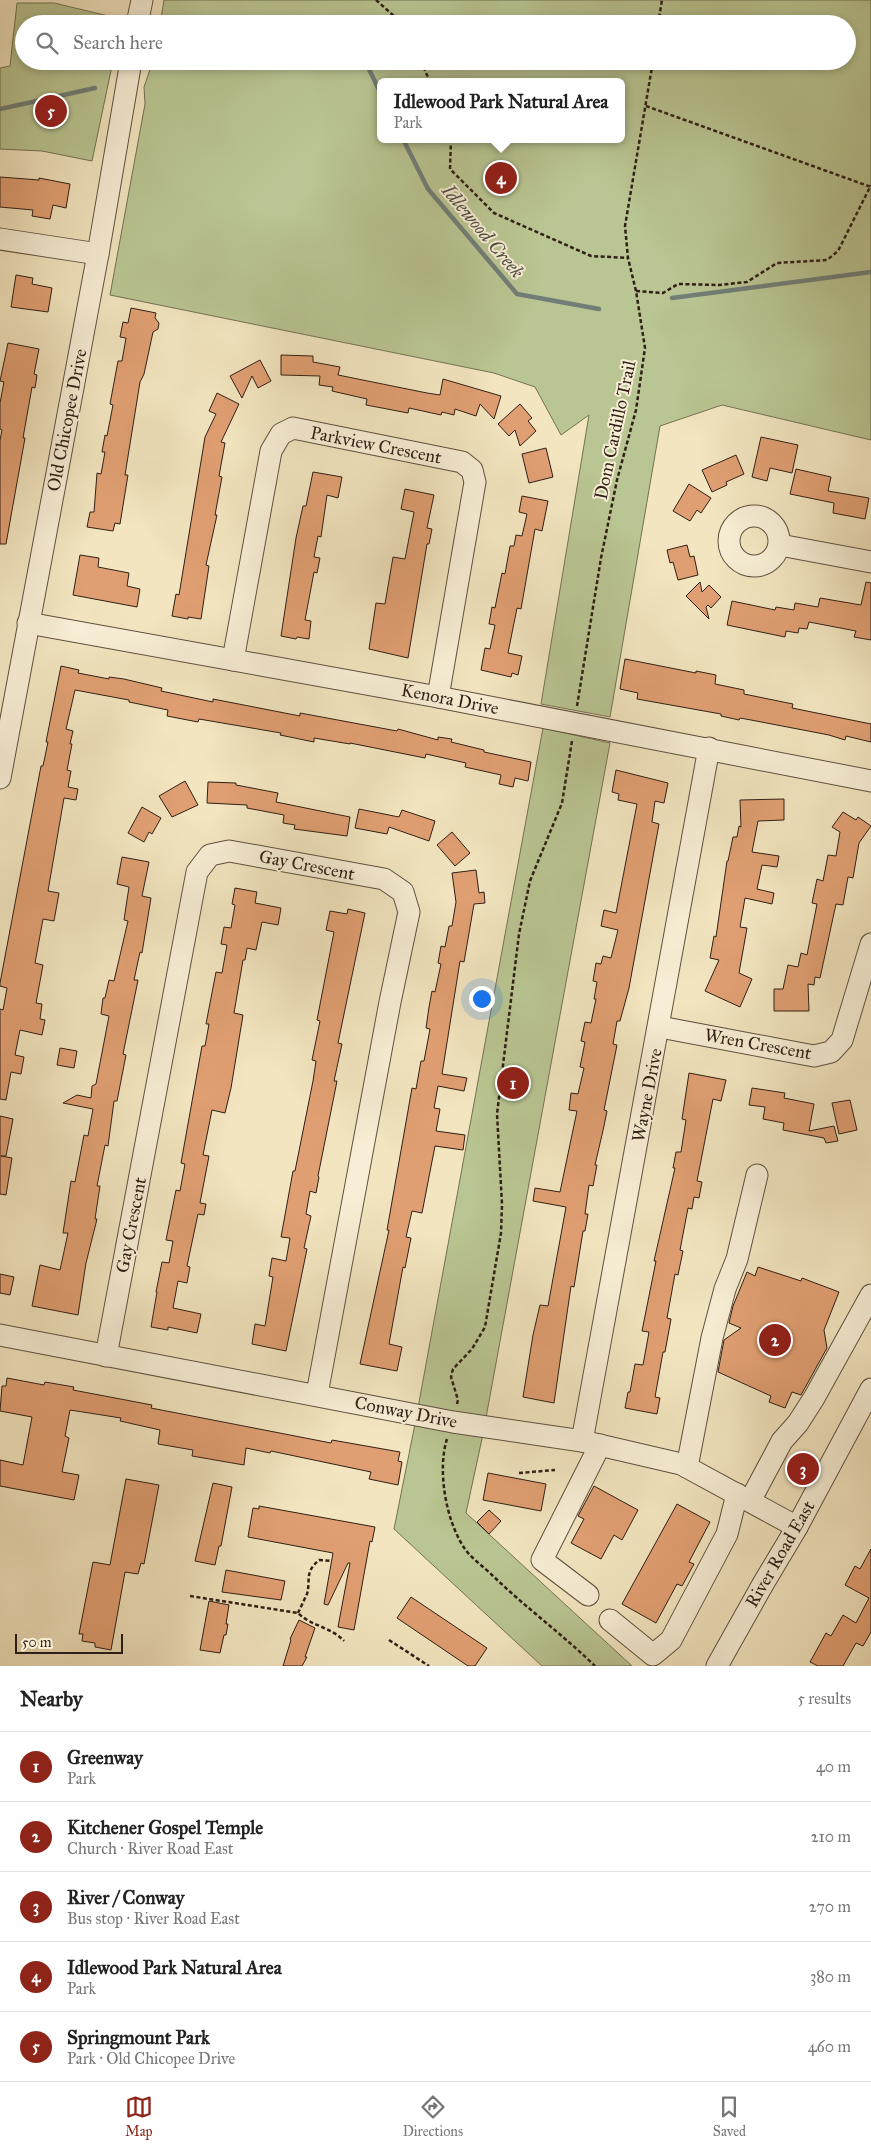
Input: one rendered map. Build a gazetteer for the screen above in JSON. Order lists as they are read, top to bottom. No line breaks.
{"streets":{"street":["Old Chicopee Drive","Parkview Crescent","Kenora Drive","Gay Crescent","Wren Crescent","Wayne Drive","Conway Drive","River Road East"],"path":["Dom Cardillo Trail"]},"crossings":[["Old Chicopee Drive","Kenora Drive"],["Parkview Crescent","Kenora Drive"],["Kenora Drive","Wayne Drive"],["Gay Crescent","Conway Drive"],["Wren Crescent","Wayne Drive"],["Wayne Drive","Conway Drive"],["Conway Drive","River Road East"]],"water":["Idlewood Creek"],"scale_bar":"50 m","page":{"search":"Search here","popup":["Idlewood Park Natural Area","Park"],"pins":["5","4","1","2","3"],"scale":"50 m","heading":["Nearby","5 results"],"list":[{"mark":"1","name":"Greenway","note":"Park","value":"40 m"},{"mark":"2","name":"Kitchener Gospel Temple","note":"Church · River Road East","value":"210 m"},{"mark":"3","name":"River / Conway","note":"Bus stop · River Road East","value":"270 m"},{"mark":"4","name":"Idlewood Park Natural Area","note":"Park","value":"380 m"},{"mark":"5","name":"Springmount Park","note":"Park · Old Chicopee Drive","value":"460 m"}],"nav":["Map","Directions","Saved"]}}
